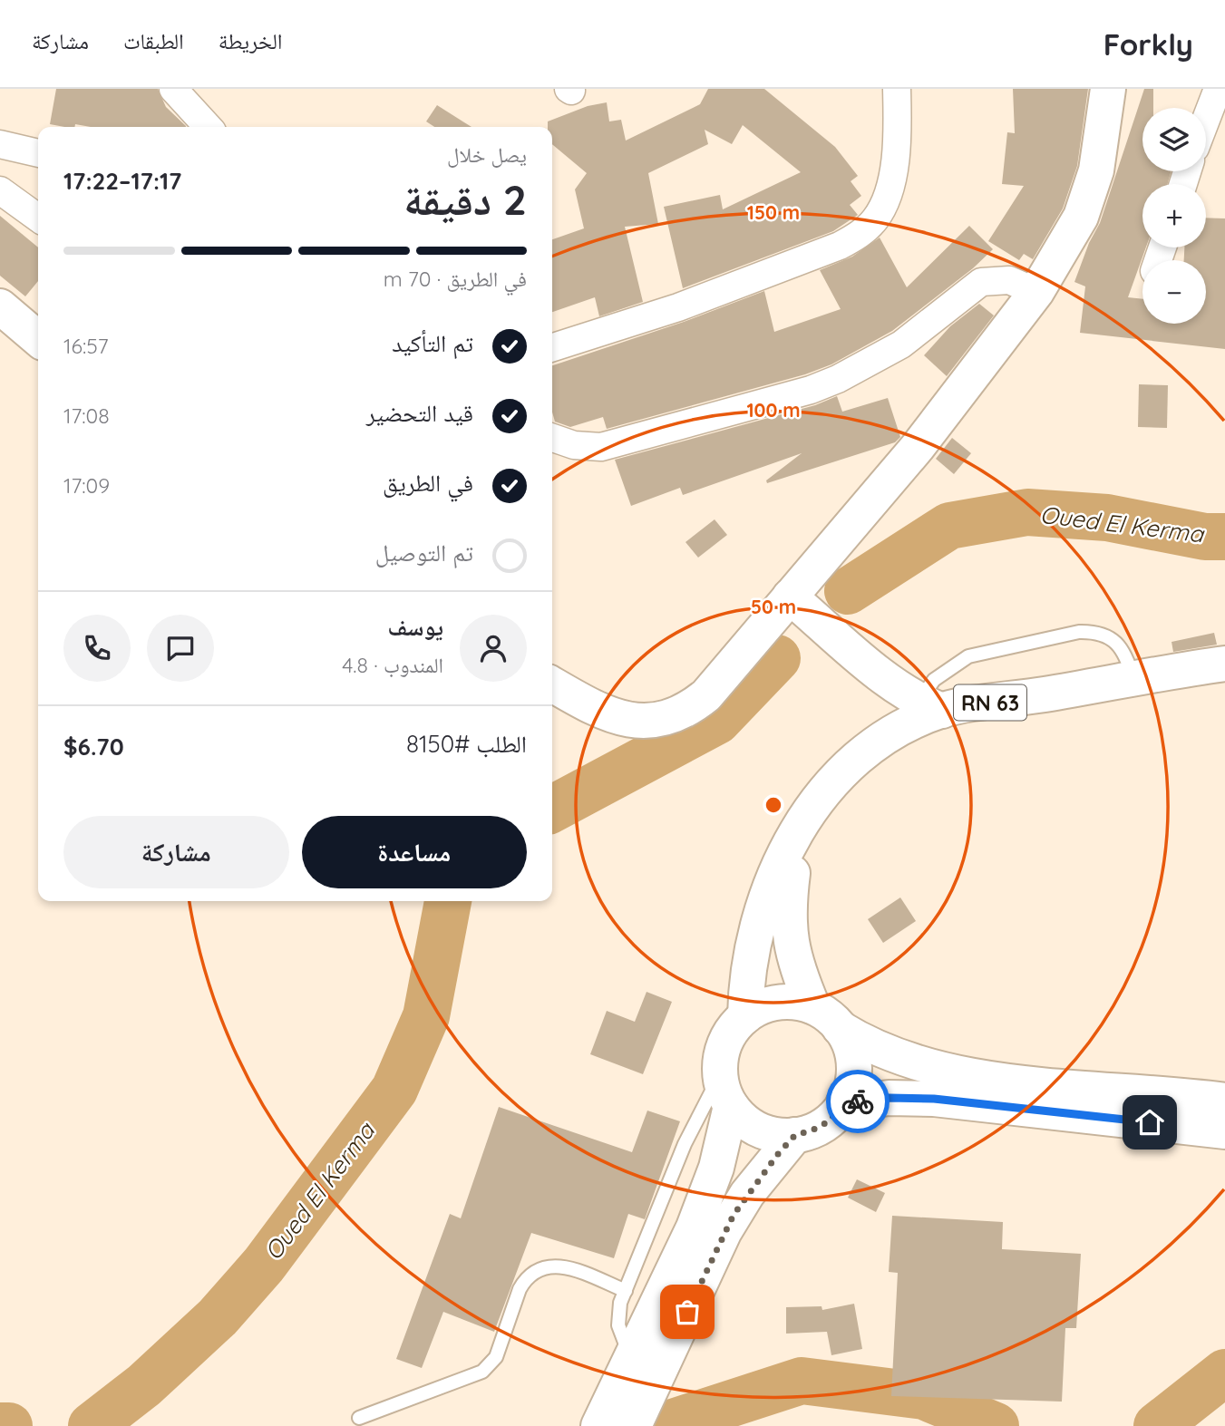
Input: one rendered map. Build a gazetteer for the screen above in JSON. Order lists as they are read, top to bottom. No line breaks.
{"streets":{"main road":["RN 63"]},"water":["Oued El Kerma"],"page":{"header":"Forkly","nav":["الخريطة","الطبقات","مشاركة"],"map_buttons":["+","−"],"heading":["2 دقيقة","يصل خلال","17:17–17:22"],"panel":["يوسف","المندوب · 4.8","الطلب #8150","$6.70"],"bar":"في الطريق · 70 m","list":[["تم التأكيد","16:57"],["قيد التحضير","17:08"],["في الطريق","17:09"],"تم التوصيل"],"buttons":["مساعدة","مشاركة"]},"rings":["150 m","100 m","50 m"]}
